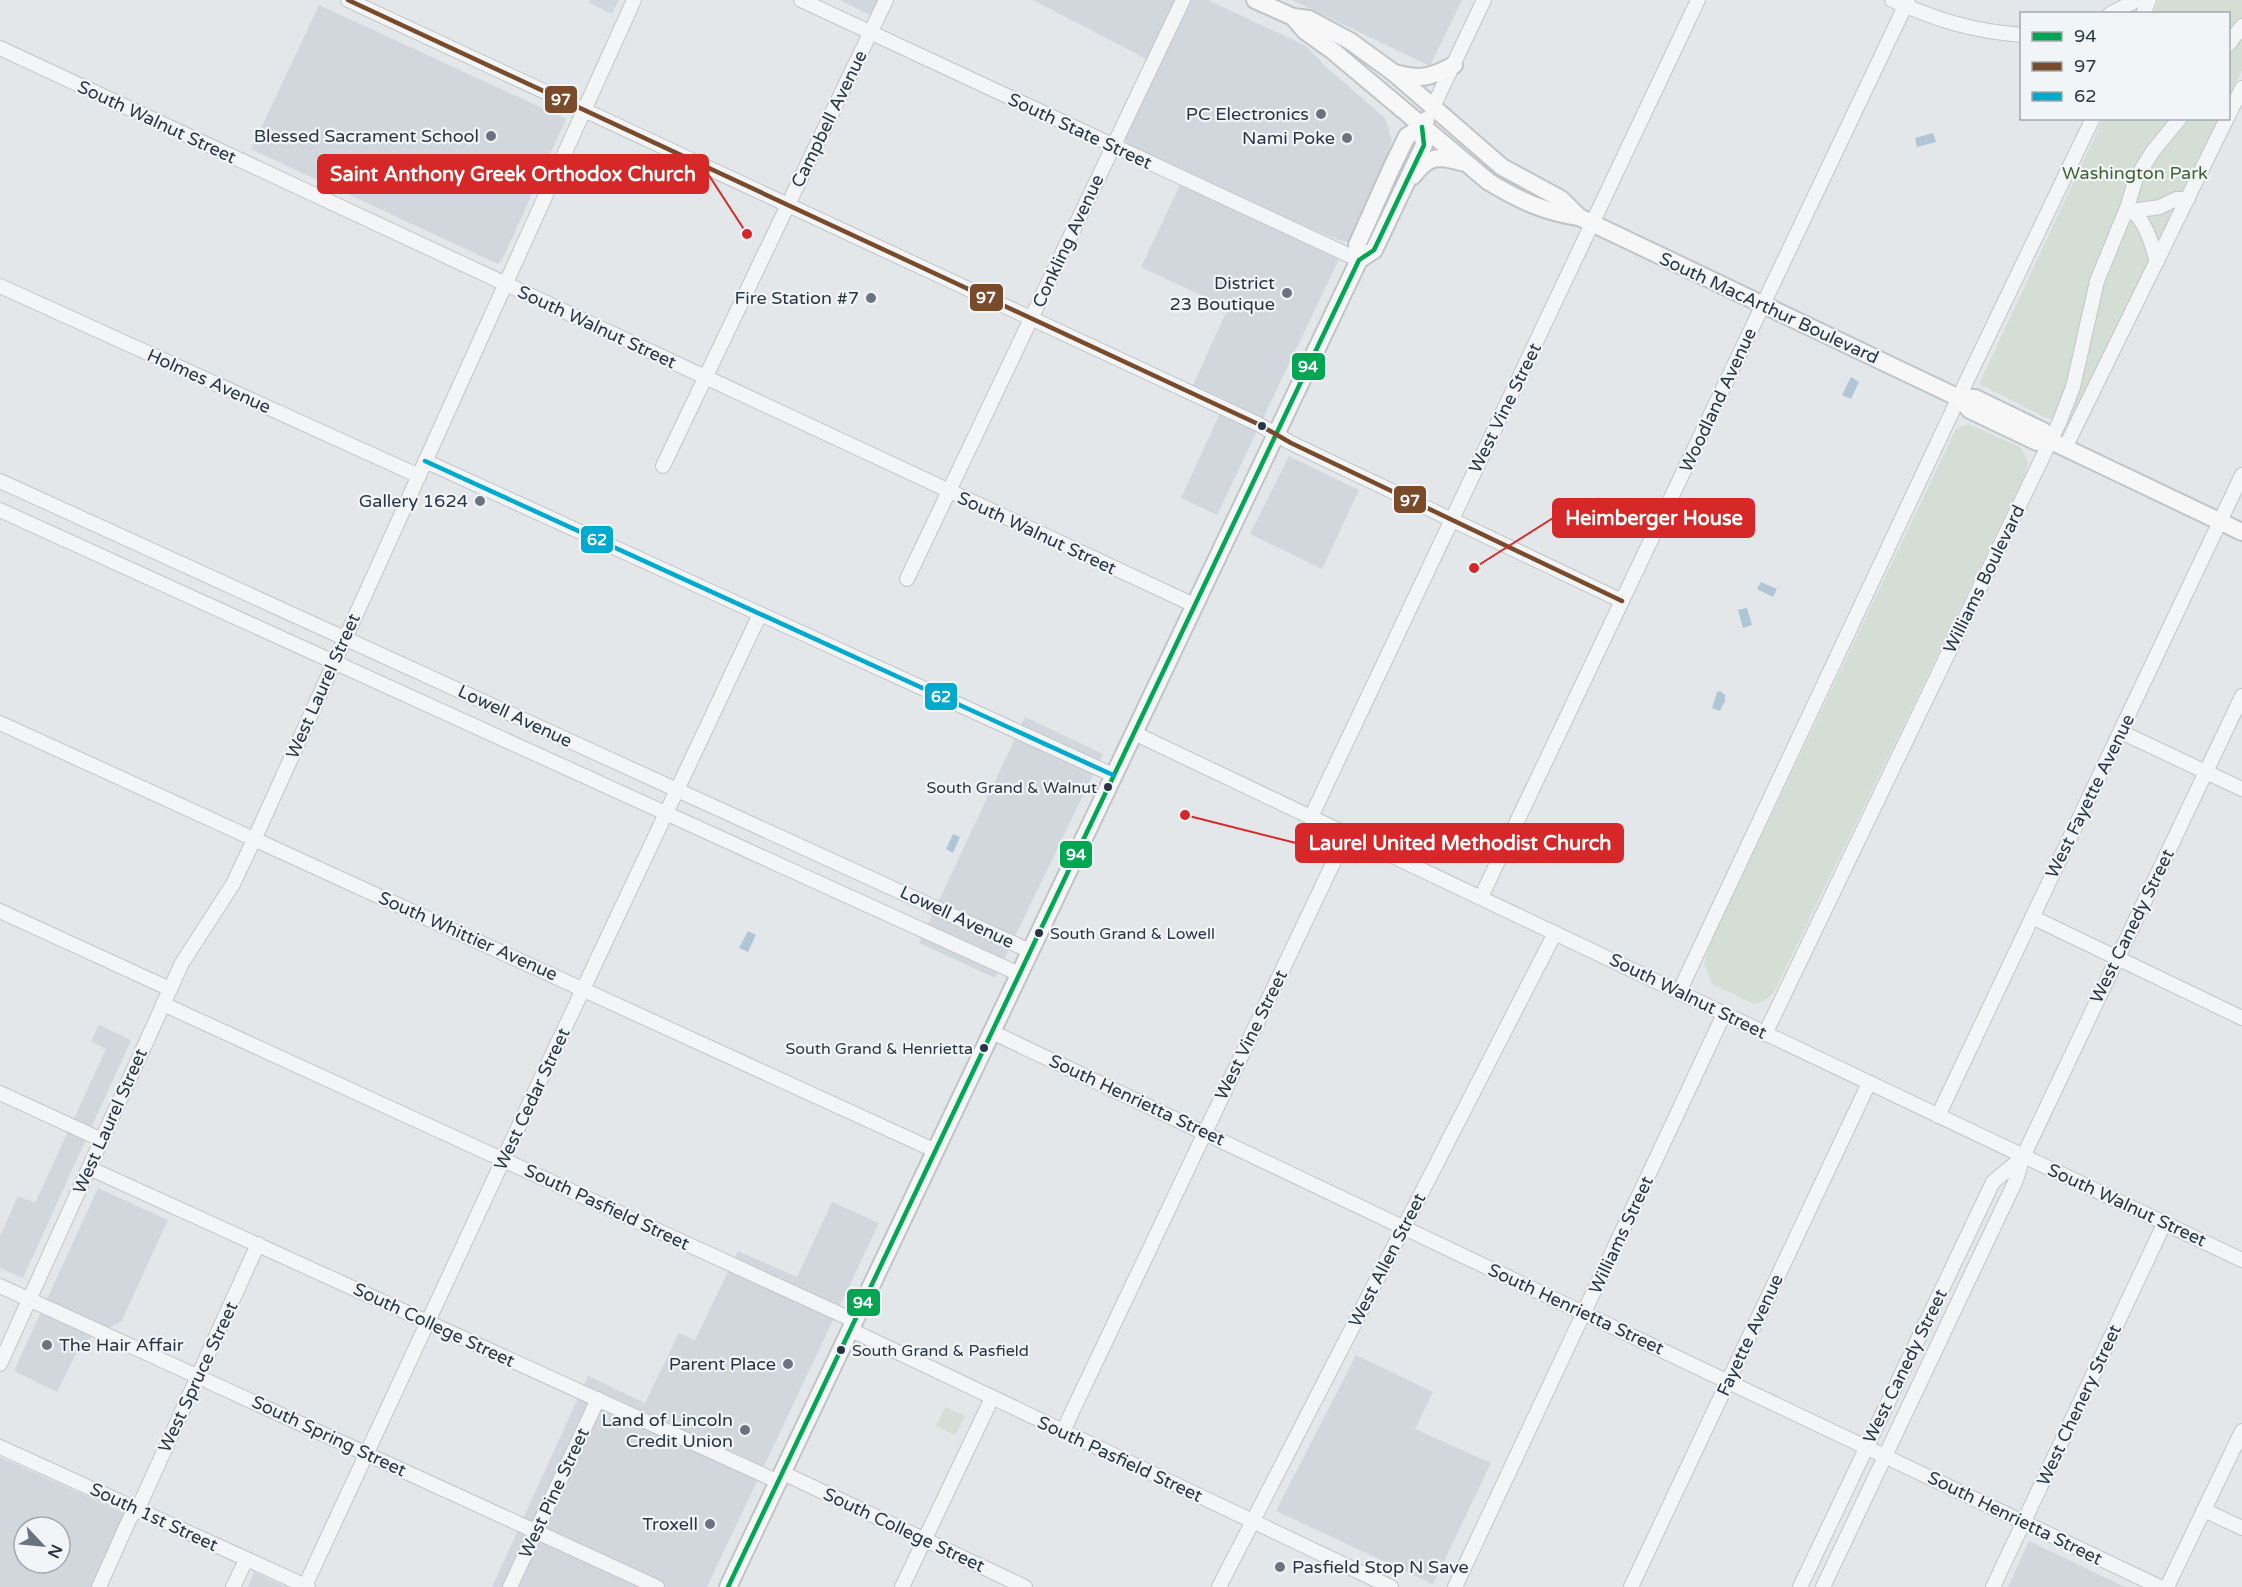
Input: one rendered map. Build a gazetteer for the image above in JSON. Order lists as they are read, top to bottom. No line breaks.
{"streets":{"main road":["South MacArthur Boulevard"],"street":["Campbell Avenue","South Walnut Street","South State Street","Conkling Avenue","Holmes Avenue","Woodland Avenue","West Vine Street","Williams Boulevard","West Laurel Street","Lowell Avenue","West Fayette Avenue","West Canedy Street","South Whittier Avenue","West Cedar Street","South Henrietta Street","South Pasfield Street","Williams Street","West Allen Street","South College Street","Fayette Avenue","West Spruce Street","West Chenery Street","South Spring Street","West Pine Street","South 1st Street"]},"crossings":[["Campbell Avenue","South Walnut Street"],["Campbell Avenue","South State Street"],["South Walnut Street","Conkling Avenue"],["South Walnut Street","Woodland Avenue"],["South Walnut Street","West Vine Street"],["South Walnut Street","Williams Boulevard"],["South Walnut Street","West Laurel Street"],["South Walnut Street","West Fayette Avenue"],["South Walnut Street","West Canedy Street"],["South Walnut Street","Williams Street"],["South Walnut Street","West Allen Street"],["South Walnut Street","Fayette Avenue"],["South Walnut Street","West Chenery Street"],["South State Street","Conkling Avenue"],["South MacArthur Boulevard","Woodland Avenue"],["South MacArthur Boulevard","West Vine Street"],["South MacArthur Boulevard","Williams Boulevard"],["South MacArthur Boulevard","West Fayette Avenue"],["Holmes Avenue","West Laurel Street"],["West Vine Street","South Henrietta Street"],["West Vine Street","South Pasfield Street"],["West Laurel Street","Lowell Avenue"],["West Laurel Street","South Whittier Avenue"],["West Laurel Street","South Pasfield Street"],["West Laurel Street","South College Street"],["West Laurel Street","South Spring Street"],["Lowell Avenue","West Cedar Street"],["West Canedy Street","South Henrietta Street"],["South Whittier Avenue","West Cedar Street"],["West Cedar Street","South Pasfield Street"],["West Cedar Street","South College Street"],["West Cedar Street","South Spring Street"],["West Cedar Street","South 1st Street"],["South Henrietta Street","Williams Street"],["South Henrietta Street","West Allen Street"],["South Henrietta Street","Fayette Avenue"],["South Henrietta Street","West Chenery Street"],["South Pasfield Street","West Allen Street"],["South College Street","West Spruce Street"],["South College Street","West Pine Street"],["West Spruce Street","South Spring Street"],["West Spruce Street","South 1st Street"],["South Spring Street","West Pine Street"]],"parks":["Washington Park"],"places":["PC Electronics","Blessed Sacrament School","Nami Poke","Saint Anthony Greek Orthodox Church","District 23 Boutique","Fire Station #7","Gallery 1624","Heimberger House","South Grand & Walnut","Laurel United Methodist Church","South Grand & Lowell","South Grand & Henrietta","The Hair Affair","South Grand & Pasfield","Parent Place","Land of Lincoln Credit Union","Troxell","Pasfield Stop N Save"],"lines":["transit line 97","transit line 94","transit line 62"],"legend":["94","97","62"],"north":"bottom right"}
